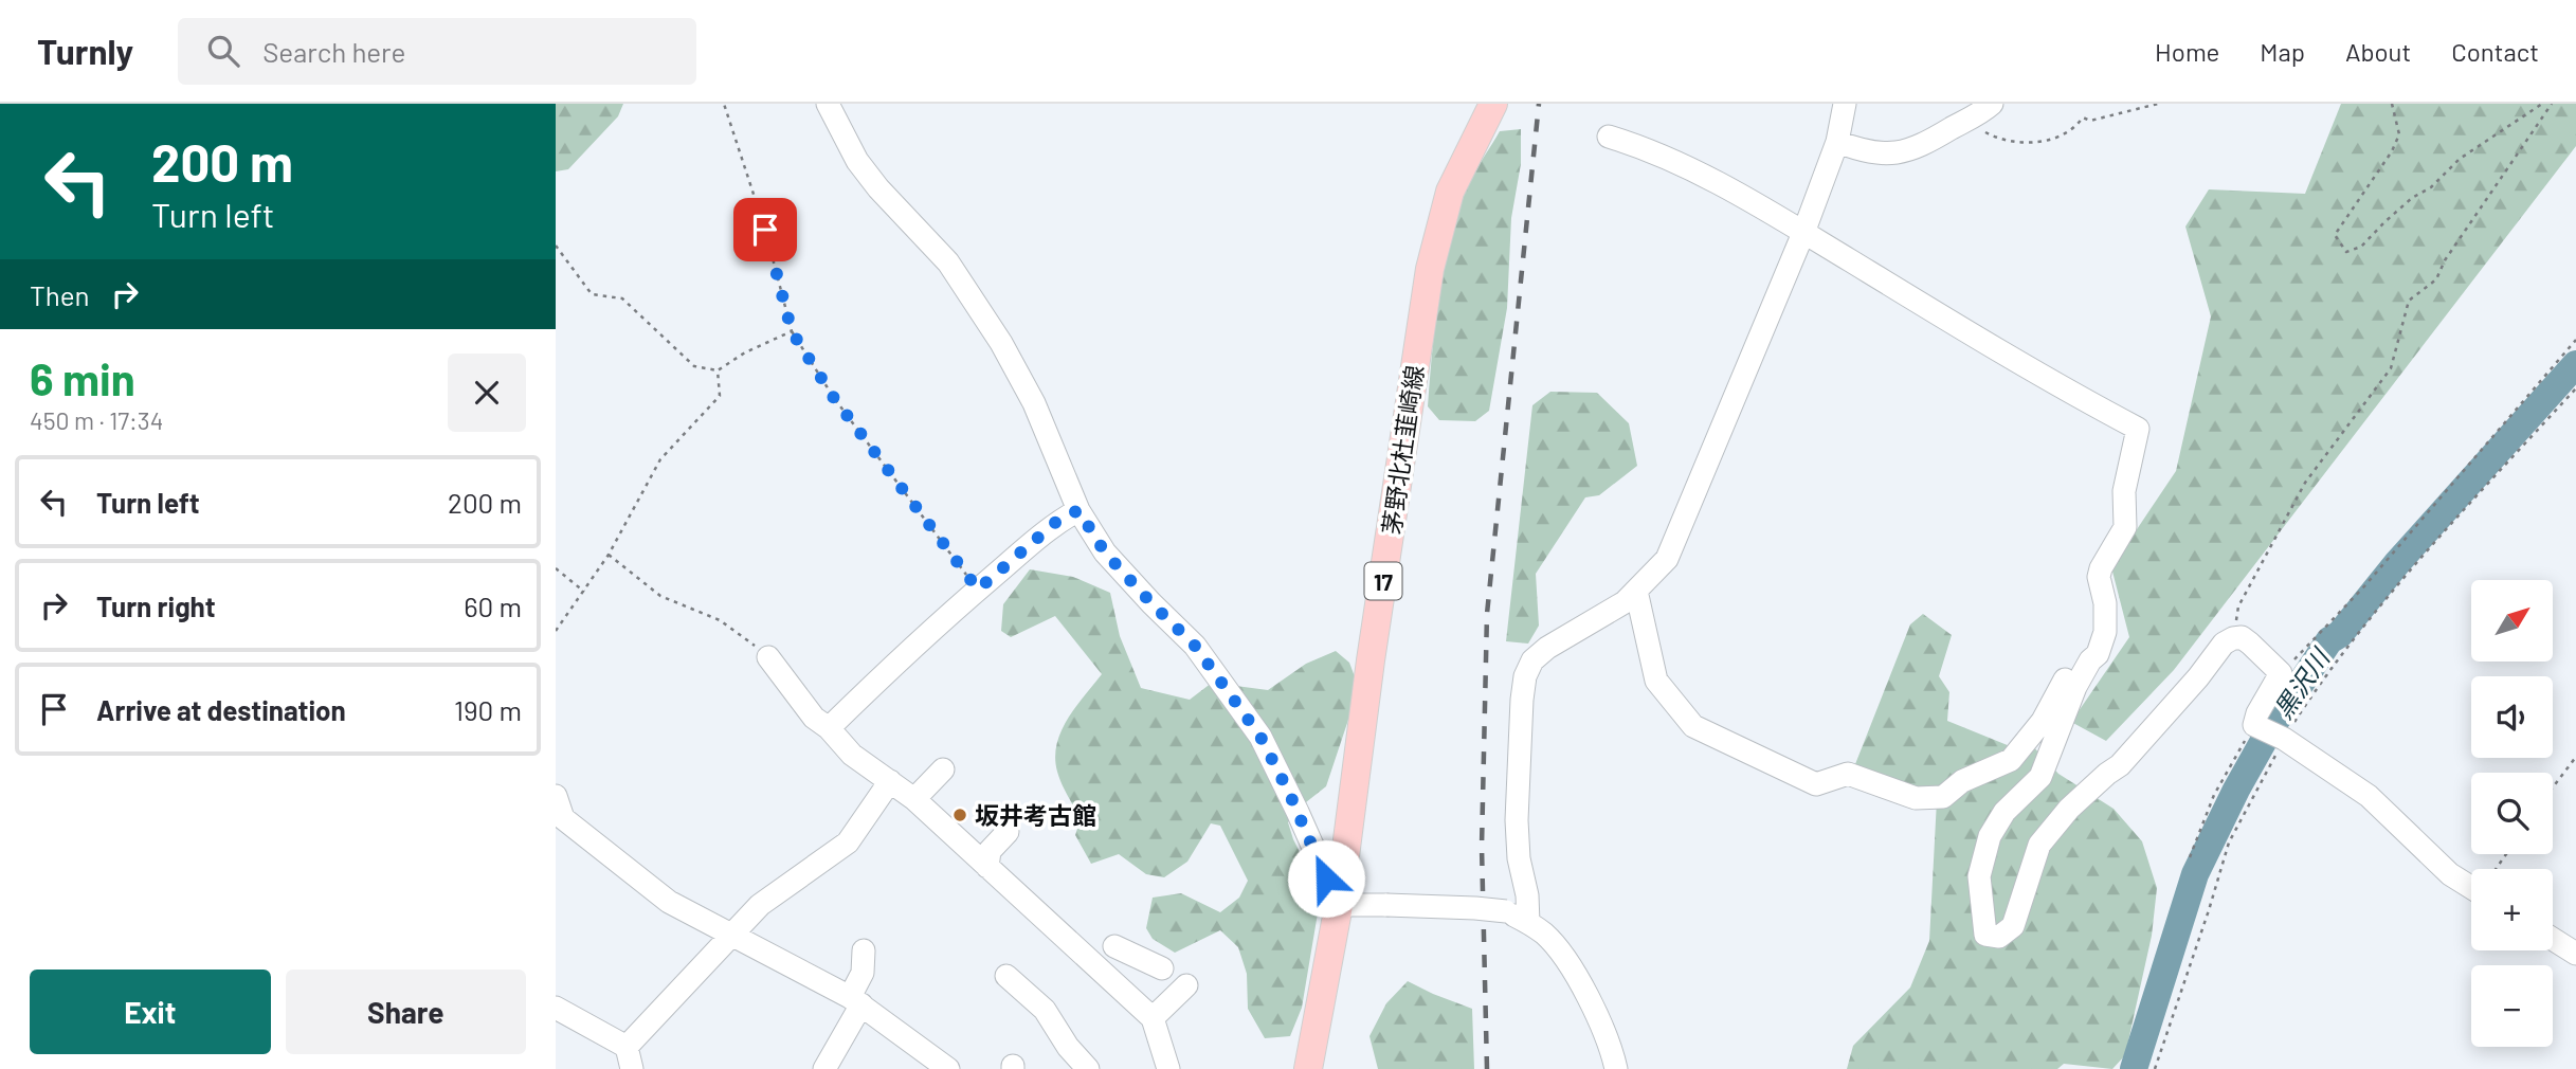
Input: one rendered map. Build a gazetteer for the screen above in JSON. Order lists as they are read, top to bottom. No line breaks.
{"streets":{"main road":["茅野北杜韮崎線","17"]},"water":["黒沢川"],"places":["坂井考古館"],"north":"top right","page":{"header":"Turnly","search":"Search here","nav":["Home","Map","About","Contact"],"turn":["200 m","Turn left"],"then":"Then","heading":["6 min","450 m · 17:34"],"list":[{"name":"Turn left","value":"200 m"},{"name":"Turn right","value":"60 m"},{"name":"Arrive at destination","value":"190 m"}],"map_buttons":["+","−"],"buttons":["Exit","Share"]}}
